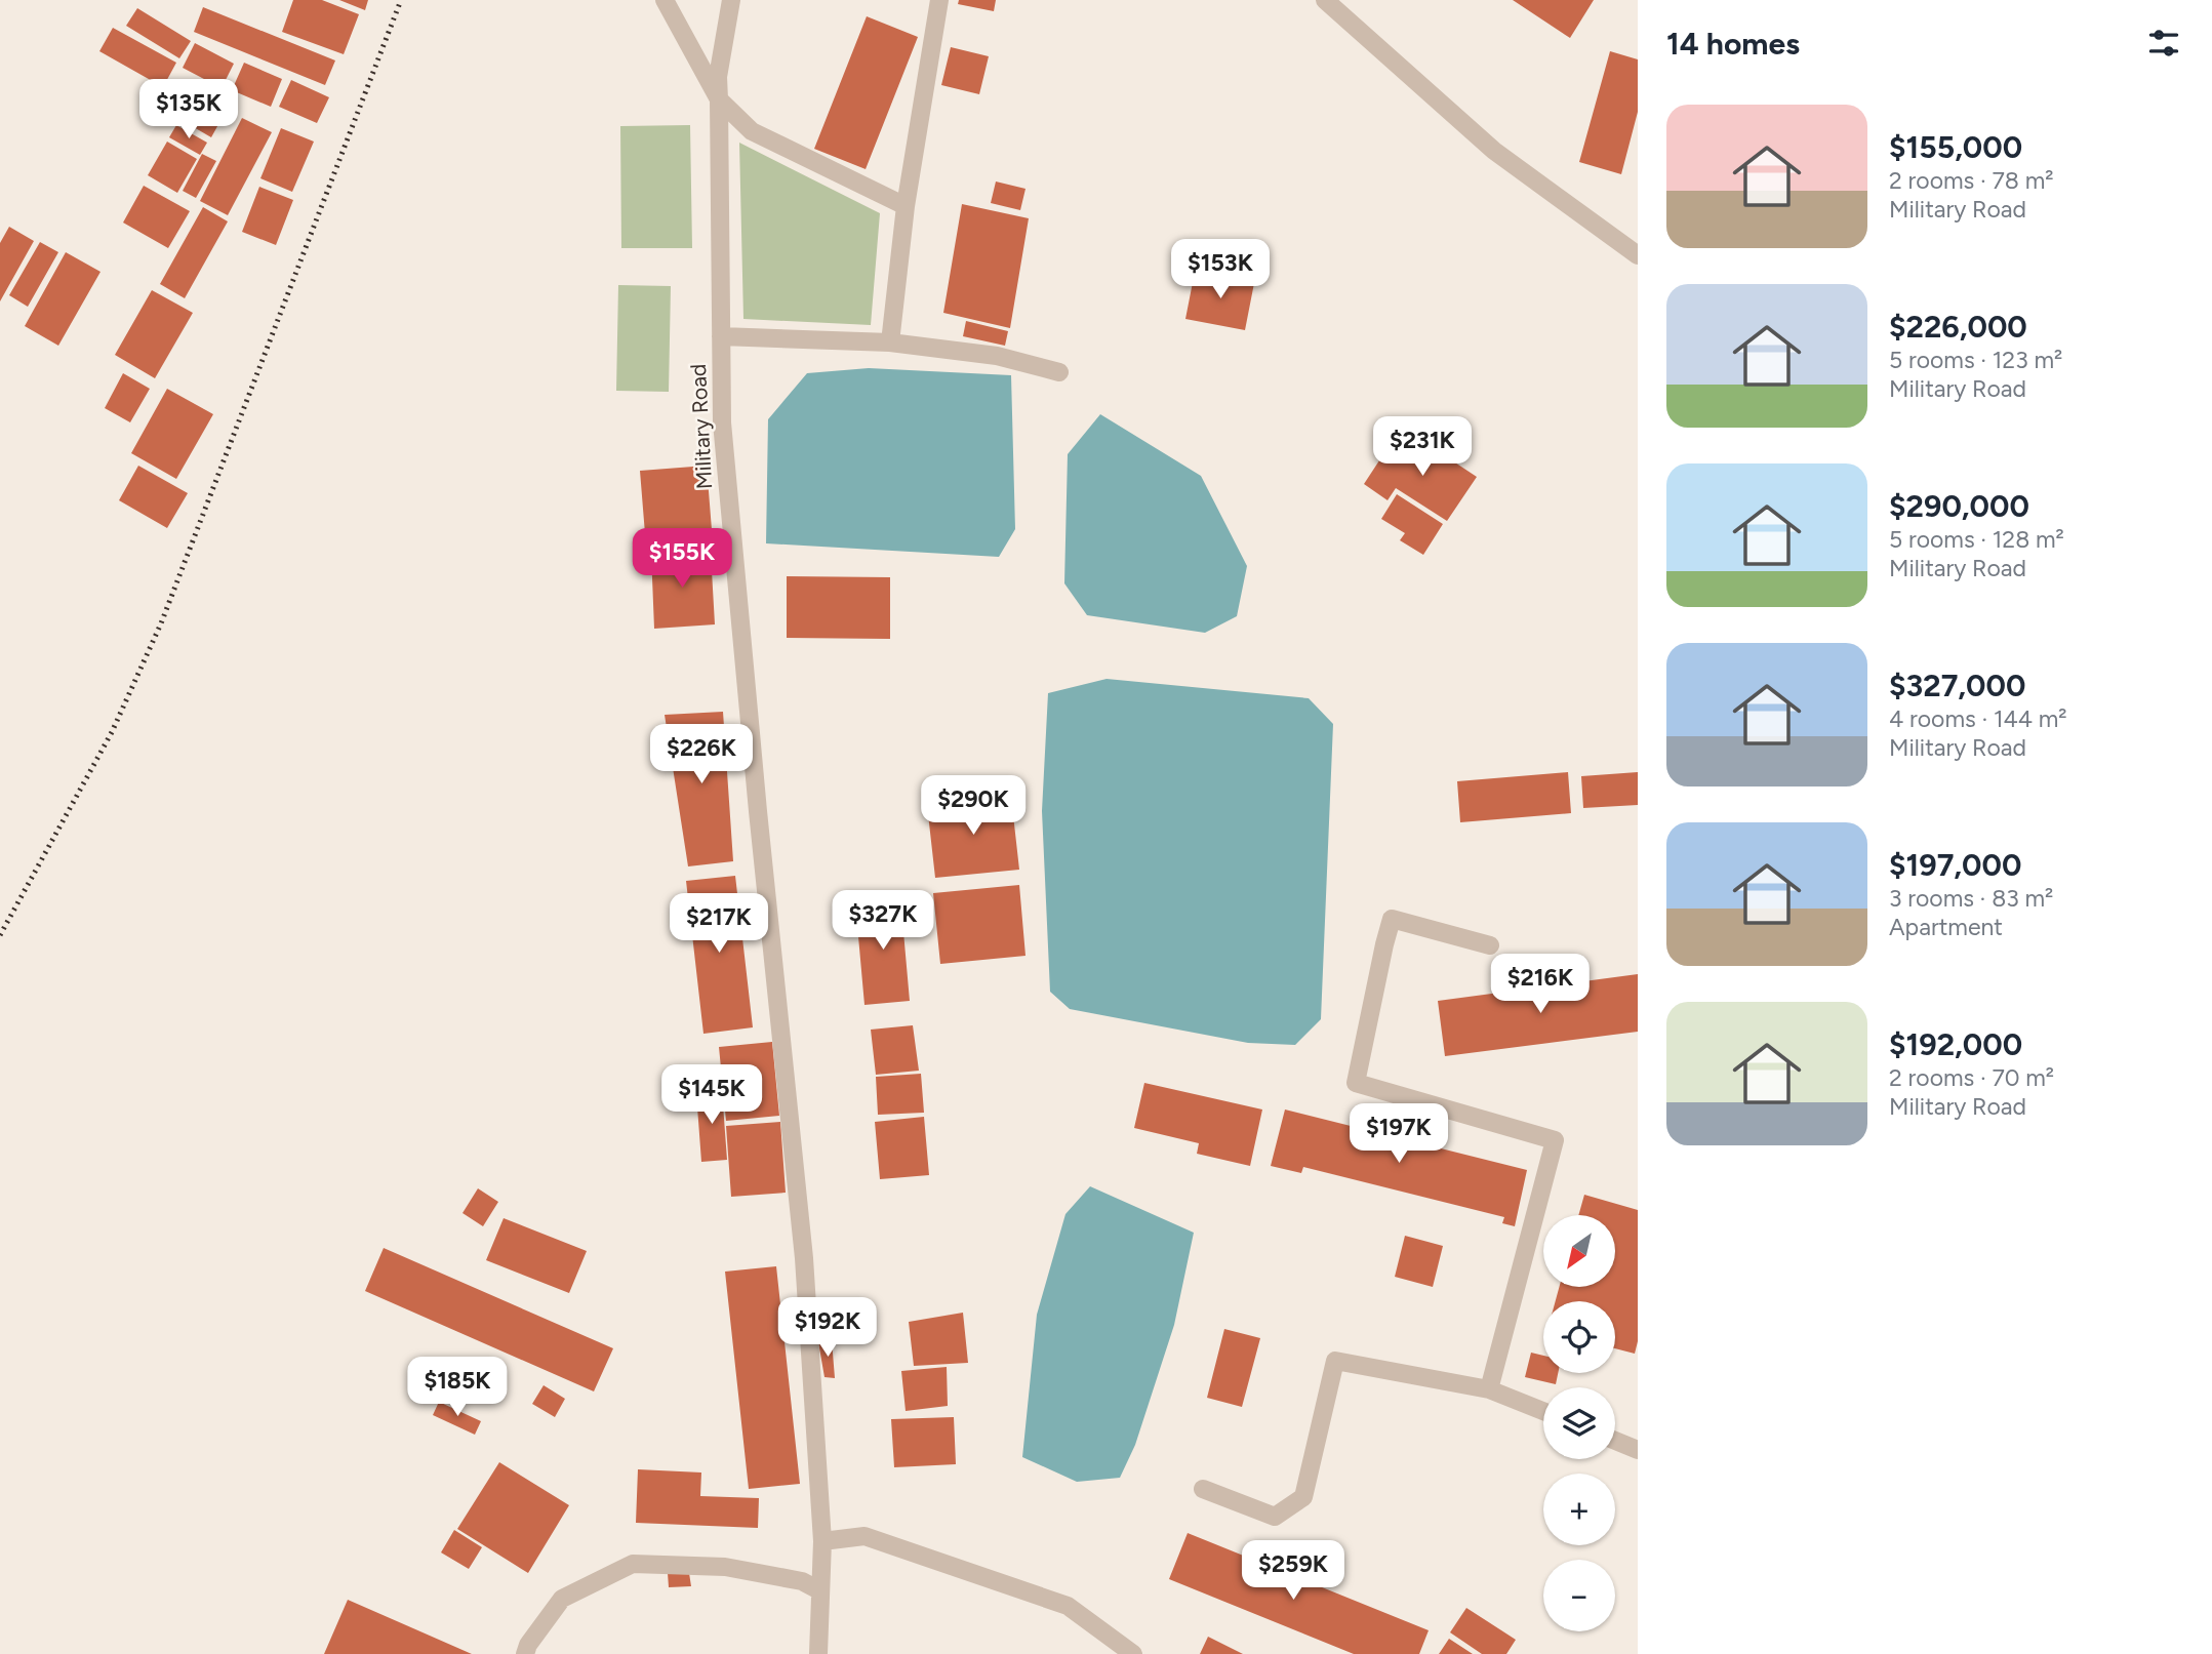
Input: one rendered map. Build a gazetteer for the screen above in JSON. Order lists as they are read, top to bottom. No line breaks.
{"streets":{"street":["Military Road"]},"north":"bottom left","page":{"heading":"14 homes","price":["$135K","$153K","$231K","$155K","$226K","$290K","$327K","$217K","$216K","$145K","$197K","$192K","$185K","$259K"],"list":[{"name":"$155,000","note":"2 rooms · 78 m² · Military Road"},{"name":"$226,000","note":"5 rooms · 123 m² · Military Road"},{"name":"$290,000","note":"5 rooms · 128 m² · Military Road"},{"name":"$327,000","note":"4 rooms · 144 m² · Military Road"},{"name":"$197,000","note":"3 rooms · 83 m² · Apartment"},{"name":"$192,000","note":"2 rooms · 70 m² · Military Road"}],"map_buttons":["+","−"]}}
